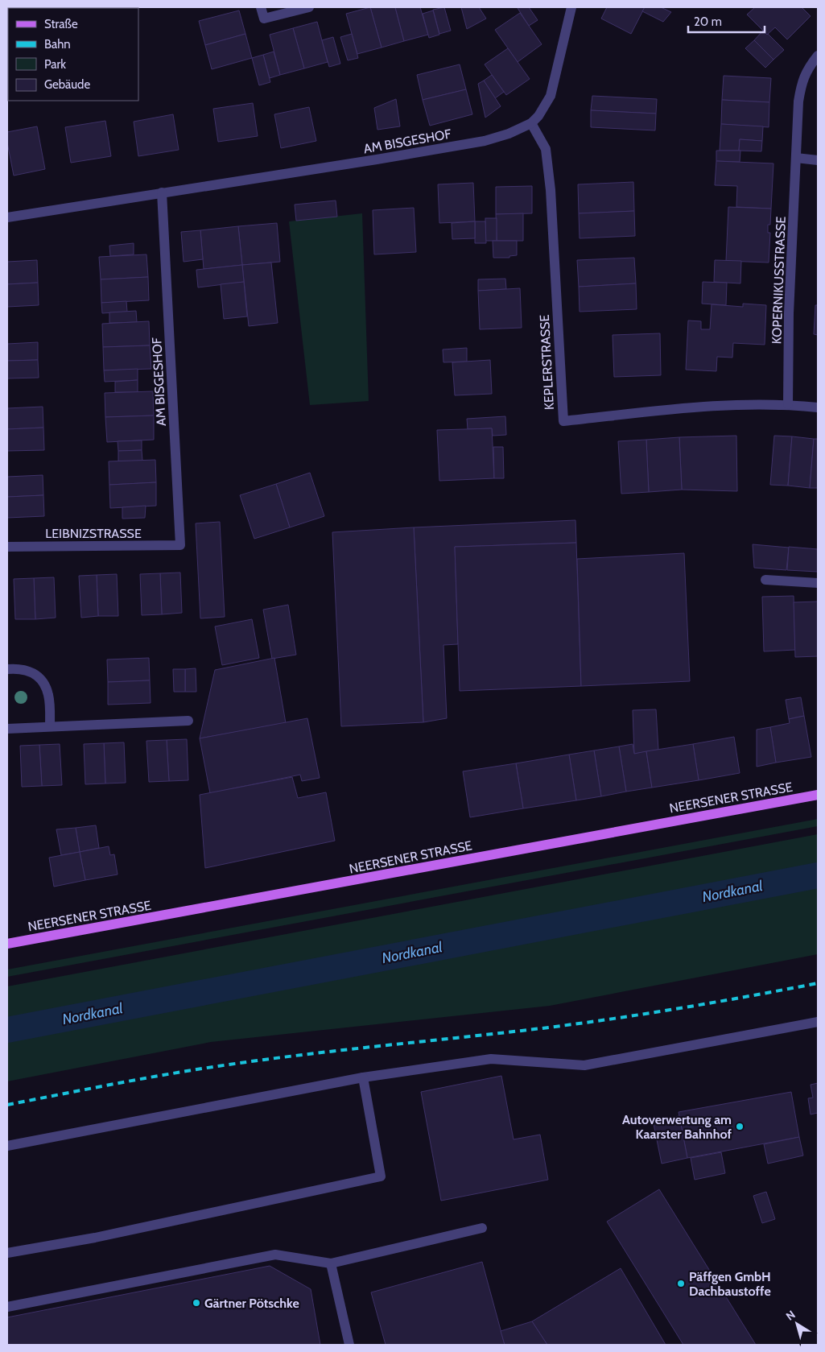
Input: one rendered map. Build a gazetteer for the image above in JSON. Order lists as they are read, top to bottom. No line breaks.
{"streets":{"main road":["NEERSENER STRASSE"],"street":["AM BISGESHOF","KOPERNIKUSSTRASSE","KEPLERSTRASSE","LEIBNIZSTRASSE"]},"crossings":[["AM BISGESHOF","KEPLERSTRASSE"],["AM BISGESHOF","LEIBNIZSTRASSE"],["KOPERNIKUSSTRASSE","KEPLERSTRASSE"]],"water":["Nordkanal"],"places":["Autoverwertung am Kaarster Bahnhof","Päffgen GmbH Dachbaustoffe","Gärtner Pötschke"],"legend":["Straße","Bahn","Park","Gebäude"],"scale_bar":"20 m","north":"top left"}
